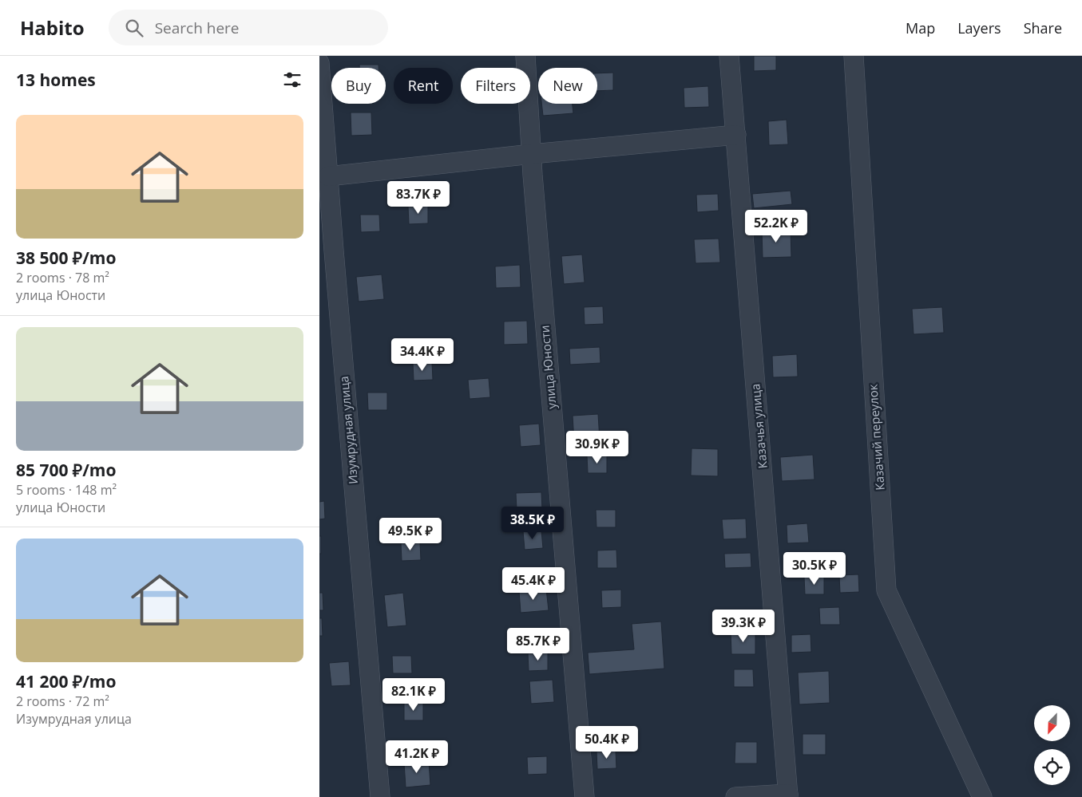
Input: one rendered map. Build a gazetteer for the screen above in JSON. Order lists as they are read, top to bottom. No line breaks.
{"streets":{"street":["улица Юности","Казачья улица","Изумрудная улица","Казачий переулок"]},"north":"bottom left","page":{"header":"Habito","search":"Search here","nav":["Map","Layers","Share"],"heading":"13 homes","chip":["Buy","Rent","Filters","New"],"list":[{"name":"38 500 ₽/mo","note":"2 rooms · 78 m² · улица Юности"},{"name":"85 700 ₽/mo","note":"5 rooms · 148 m² · улица Юности"},{"name":"41 200 ₽/mo","note":"2 rooms · 72 m² · Изумрудная улица"}],"price":["83.7K ₽","52.2K ₽","34.4K ₽","30.9K ₽","38.5K ₽","49.5K ₽","30.5K ₽","45.4K ₽","39.3K ₽","85.7K ₽","82.1K ₽","50.4K ₽","41.2K ₽"]}}
